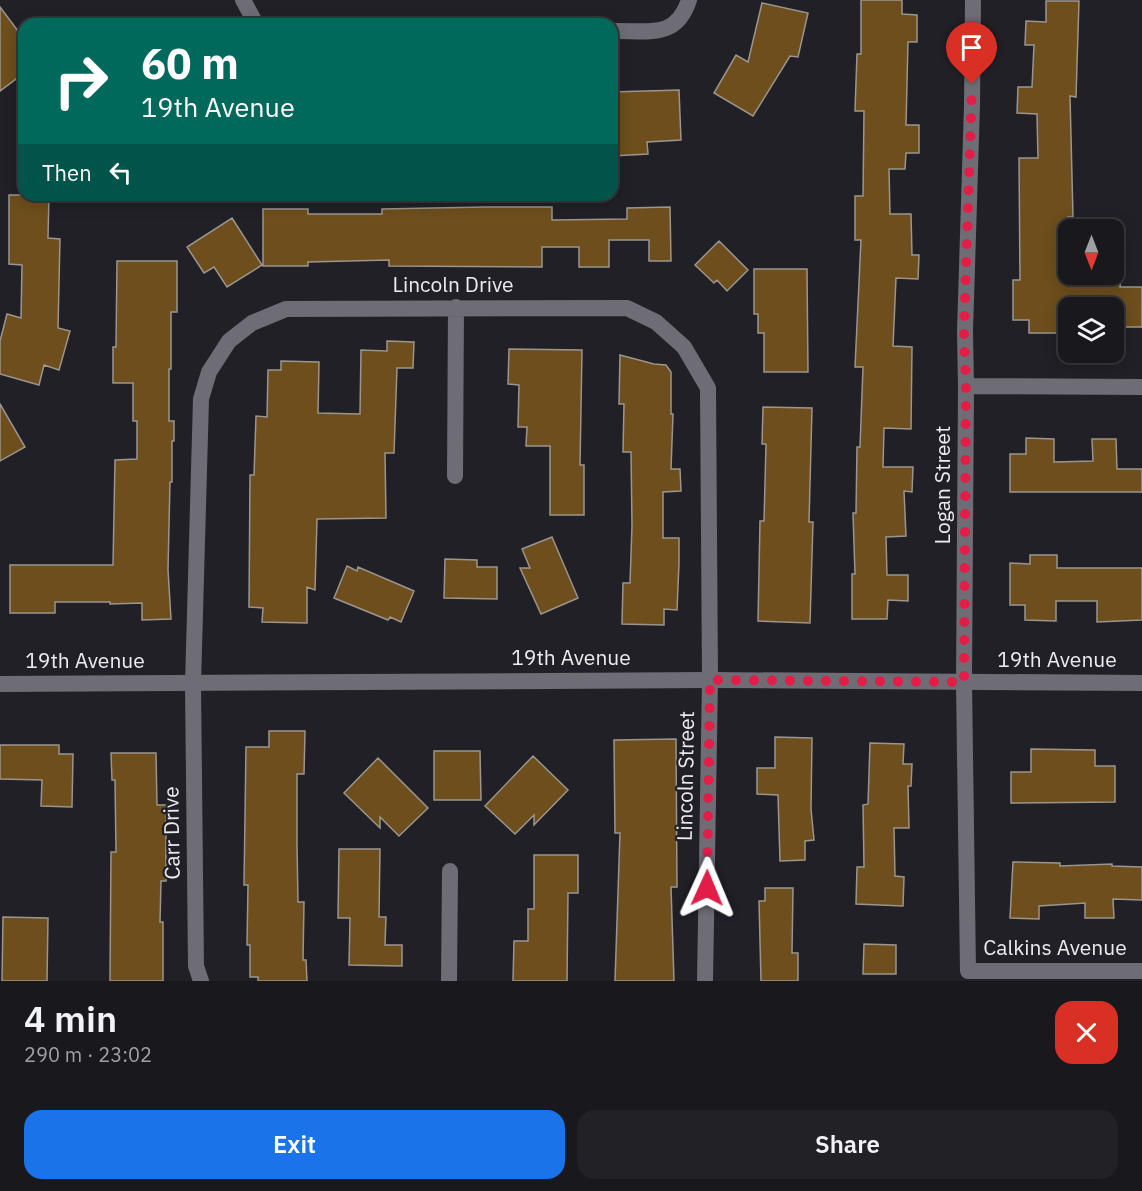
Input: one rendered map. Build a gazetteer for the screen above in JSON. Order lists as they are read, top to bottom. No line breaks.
{"streets":{"street":["Lincoln Drive","Logan Street","19th Avenue","Lincoln Street","Carr Drive","Calkins Avenue"]},"crossings":[["Lincoln Drive","19th Avenue"],["Lincoln Drive","Lincoln Street"],["Lincoln Drive","Carr Drive"],["Logan Street","19th Avenue"],["Logan Street","Calkins Avenue"],["19th Avenue","Lincoln Street"],["19th Avenue","Carr Drive"]],"north":"bottom","page":{"turn":["60 m","19th Avenue"],"then":"Then","heading":["4 min","290 m · 23:02"],"buttons":["Exit","Share"]}}
